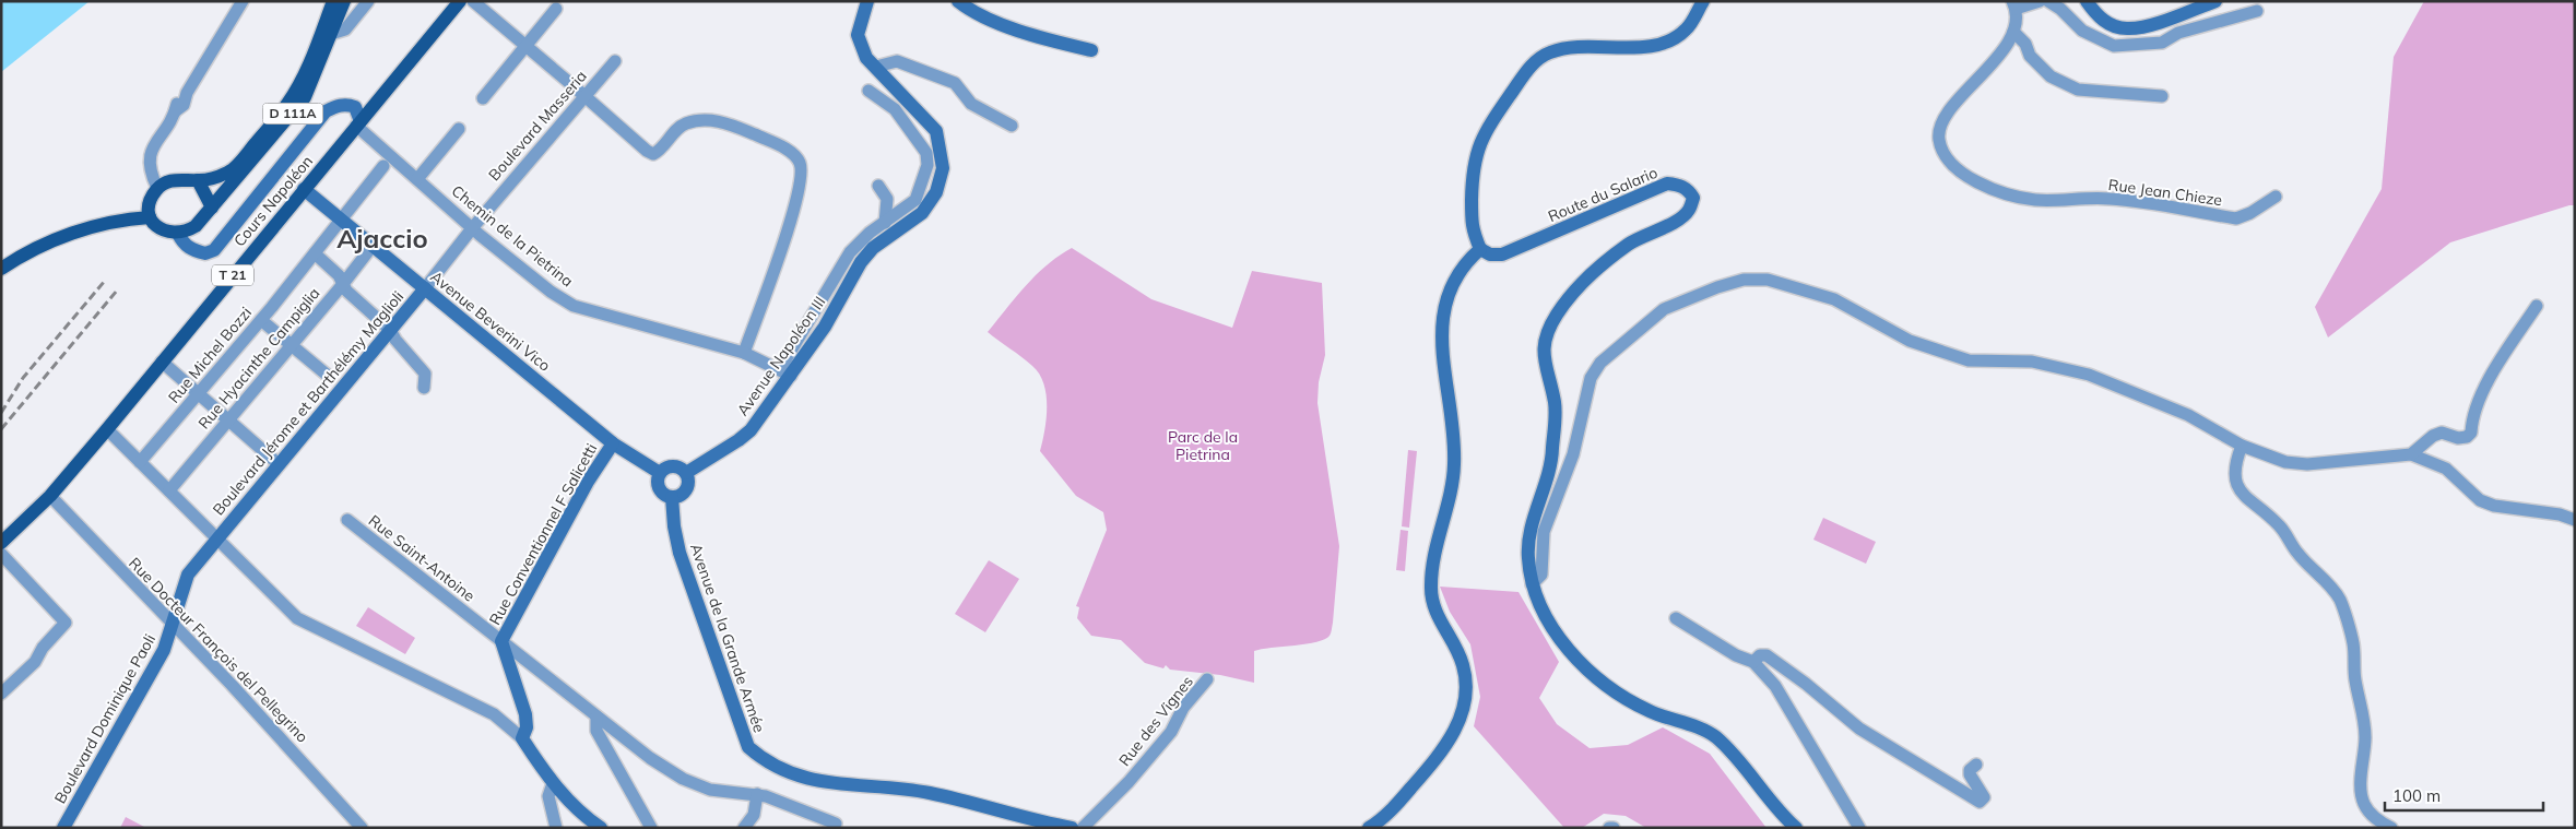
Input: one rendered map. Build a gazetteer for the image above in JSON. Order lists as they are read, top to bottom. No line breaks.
{"streets":{"main road":["D 111A","Route du Salario","Cours Napoléon","T 21","Avenue Beverini Vico","Avenue Napoléon III","Boulevard Jérome et Barthélémy Maglioli","Rue Conventionnel F Salicetti","Avenue de la Grande Armée","Boulevard Dominique Paoli"],"street":["Boulevard Masseria","Rue Jean Chieze","Chemin de la Pietrina","Rue Michel Bozzi","Rue Hyacinthe Campiglia","Rue Saint-Antoine","Rue Docteur François del Pellegrino","Rue des Vignes"]},"crossings":[["Boulevard Masseria","Chemin de la Pietrina"],["Boulevard Masseria","Avenue Beverini Vico"],["Boulevard Masseria","Boulevard Jérome et Barthélémy Maglioli"],["Cours Napoléon","Chemin de la Pietrina"],["Cours Napoléon","Avenue Beverini Vico"],["Cours Napoléon","Rue Docteur François del Pellegrino"],["Chemin de la Pietrina","Avenue Napoléon III"],["Avenue Beverini Vico","Rue Michel Bozzi"],["Avenue Beverini Vico","Avenue Napoléon III"],["Avenue Beverini Vico","Rue Hyacinthe Campiglia"],["Avenue Beverini Vico","Boulevard Jérome et Barthélémy Maglioli"],["Avenue Beverini Vico","Rue Conventionnel F Salicetti"],["Avenue Beverini Vico","Avenue de la Grande Armée"],["Avenue Napoléon III","Avenue de la Grande Armée"],["Boulevard Jérome et Barthélémy Maglioli","Boulevard Dominique Paoli"],["Rue Conventionnel F Salicetti","Rue Saint-Antoine"],["Rue Docteur François del Pellegrino","Boulevard Dominique Paoli"]],"districts":["Ajaccio"],"parks":["Parc de la Pietrina"],"scale_bar":"100 m"}
